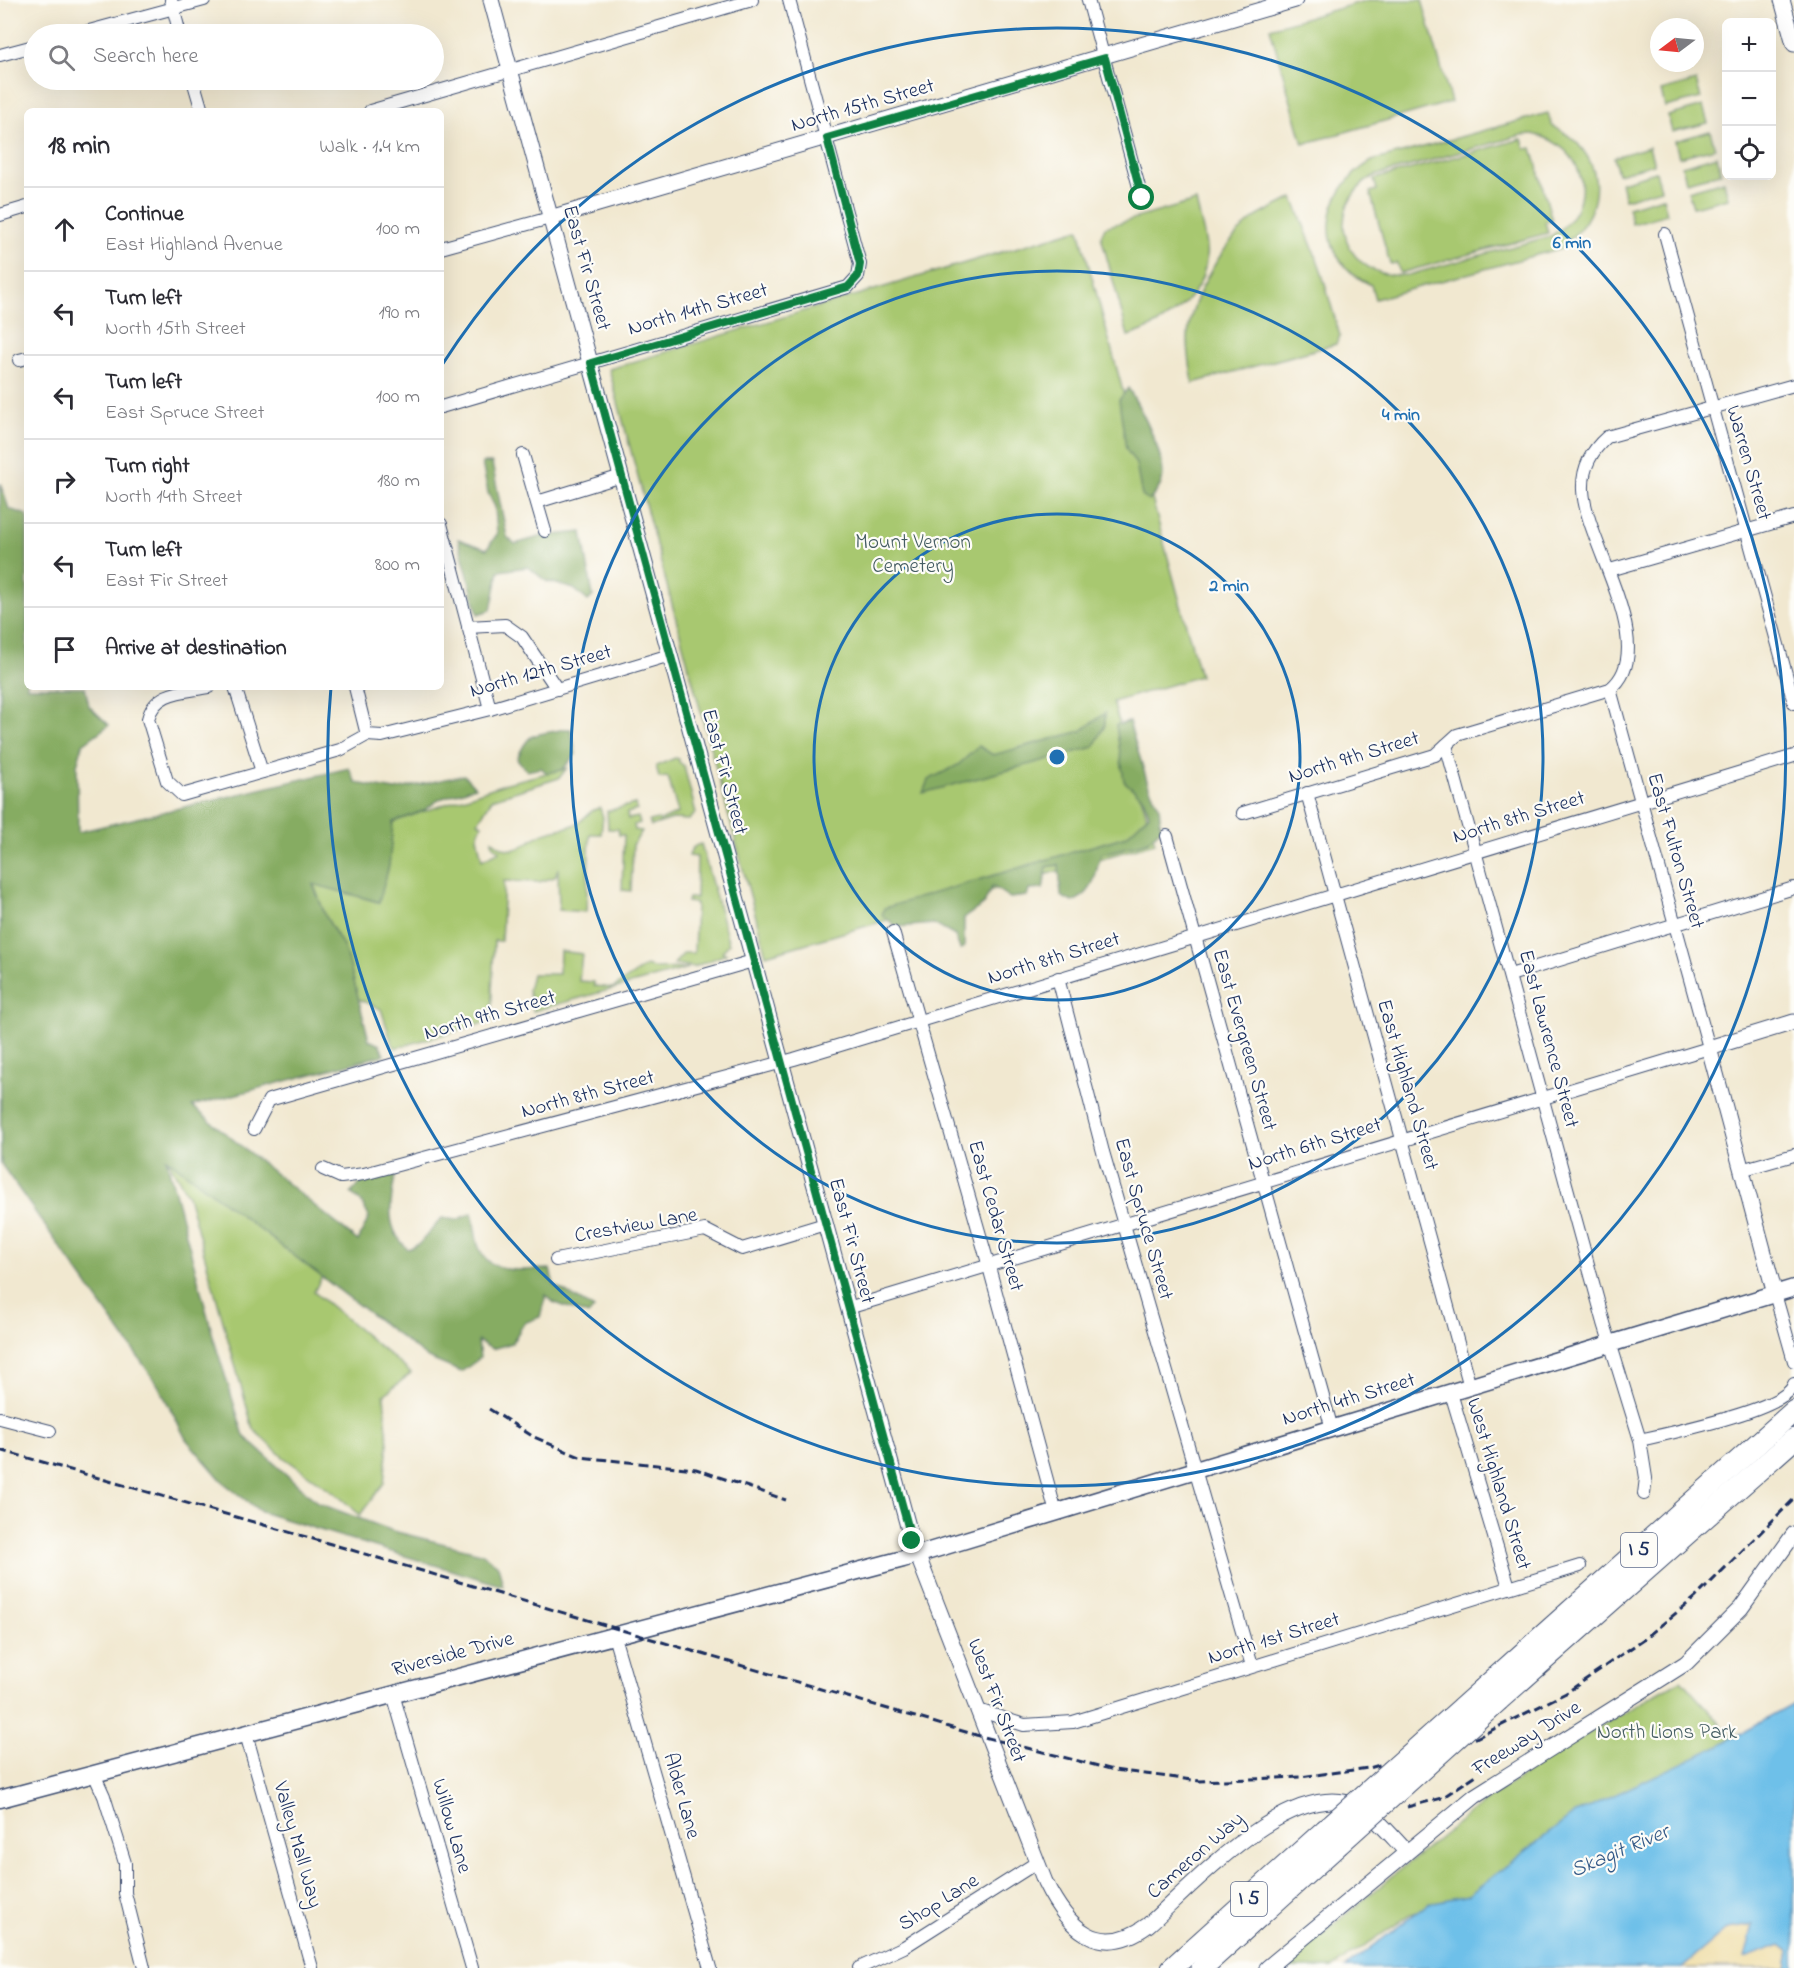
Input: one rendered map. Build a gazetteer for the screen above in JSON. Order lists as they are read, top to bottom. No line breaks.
{"streets":{"highway":["I 5"],"main road":["North 4th Street","Riverside Drive"],"street":["North 15th Street","East Fir Street","North 14th Street","Warren Street","North 12th Street","North 9th Street","North 8th Street","East Fulton Street","East Lawrence Street","East Evergreen Street","East Highland Street","North 6th Street","East Cedar Street","East Spruce Street","Crestview Lane","West Highland Street","North 1st Street","West Fir Street","Freeway Drive","Alder Lane","Willow Lane","Valley Mall Way","Cameron Way","Shop Lane"]},"crossings":[["North 15th Street","East Fir Street"],["North 15th Street","North 14th Street"],["East Fir Street","North 14th Street"],["East Fir Street","North 12th Street"],["East Fir Street","North 9th Street"],["East Fir Street","North 8th Street"],["East Fir Street","North 6th Street"],["East Fir Street","Crestview Lane"],["East Fir Street","North 4th Street"],["East Fir Street","Riverside Drive"],["East Fir Street","West Fir Street"],["North 9th Street","East Fulton Street"],["North 9th Street","East Lawrence Street"],["North 9th Street","East Highland Street"],["North 8th Street","East Fulton Street"],["North 8th Street","East Lawrence Street"],["North 8th Street","East Evergreen Street"],["North 8th Street","East Highland Street"],["North 8th Street","East Cedar Street"],["North 8th Street","East Spruce Street"],["East Fulton Street","North 6th Street"],["East Fulton Street","North 4th Street"],["East Lawrence Street","North 6th Street"],["East Lawrence Street","North 4th Street"],["East Evergreen Street","North 6th Street"],["East Evergreen Street","North 4th Street"],["East Highland Street","North 6th Street"],["East Highland Street","North 4th Street"],["North 6th Street","East Cedar Street"],["North 6th Street","East Spruce Street"],["East Cedar Street","North 4th Street"],["East Spruce Street","North 4th Street"],["East Spruce Street","North 1st Street"],["North 4th Street","West Highland Street"],["North 4th Street","Riverside Drive"],["North 4th Street","West Fir Street"],["West Highland Street","North 1st Street"],["North 1st Street","West Fir Street"],["Riverside Drive","West Fir Street"],["Riverside Drive","Alder Lane"],["Riverside Drive","Willow Lane"],["Riverside Drive","Valley Mall Way"],["West Fir Street","Cameron Way"],["West Fir Street","Shop Lane"],["Freeway Drive","Cameron Way"],["Cameron Way","Shop Lane"]],"water":["Skagit River"],"parks":["Mount Vernon Cemetery","North Lions Park"],"north":"left","page":{"map_buttons":["+","−"],"search":"Search here","heading":["18 min","Walk · 1.4 km"],"list":[["Continue","East Highland Avenue","100 m"],["Turn left","North 15th Street","190 m"],["Turn left","East Spruce Street","100 m"],["Turn right","North 14th Street","180 m"],["Turn left","East Fir Street","800 m"],"Arrive at destination"]},"rings":["6 min","4 min","2 min"]}
